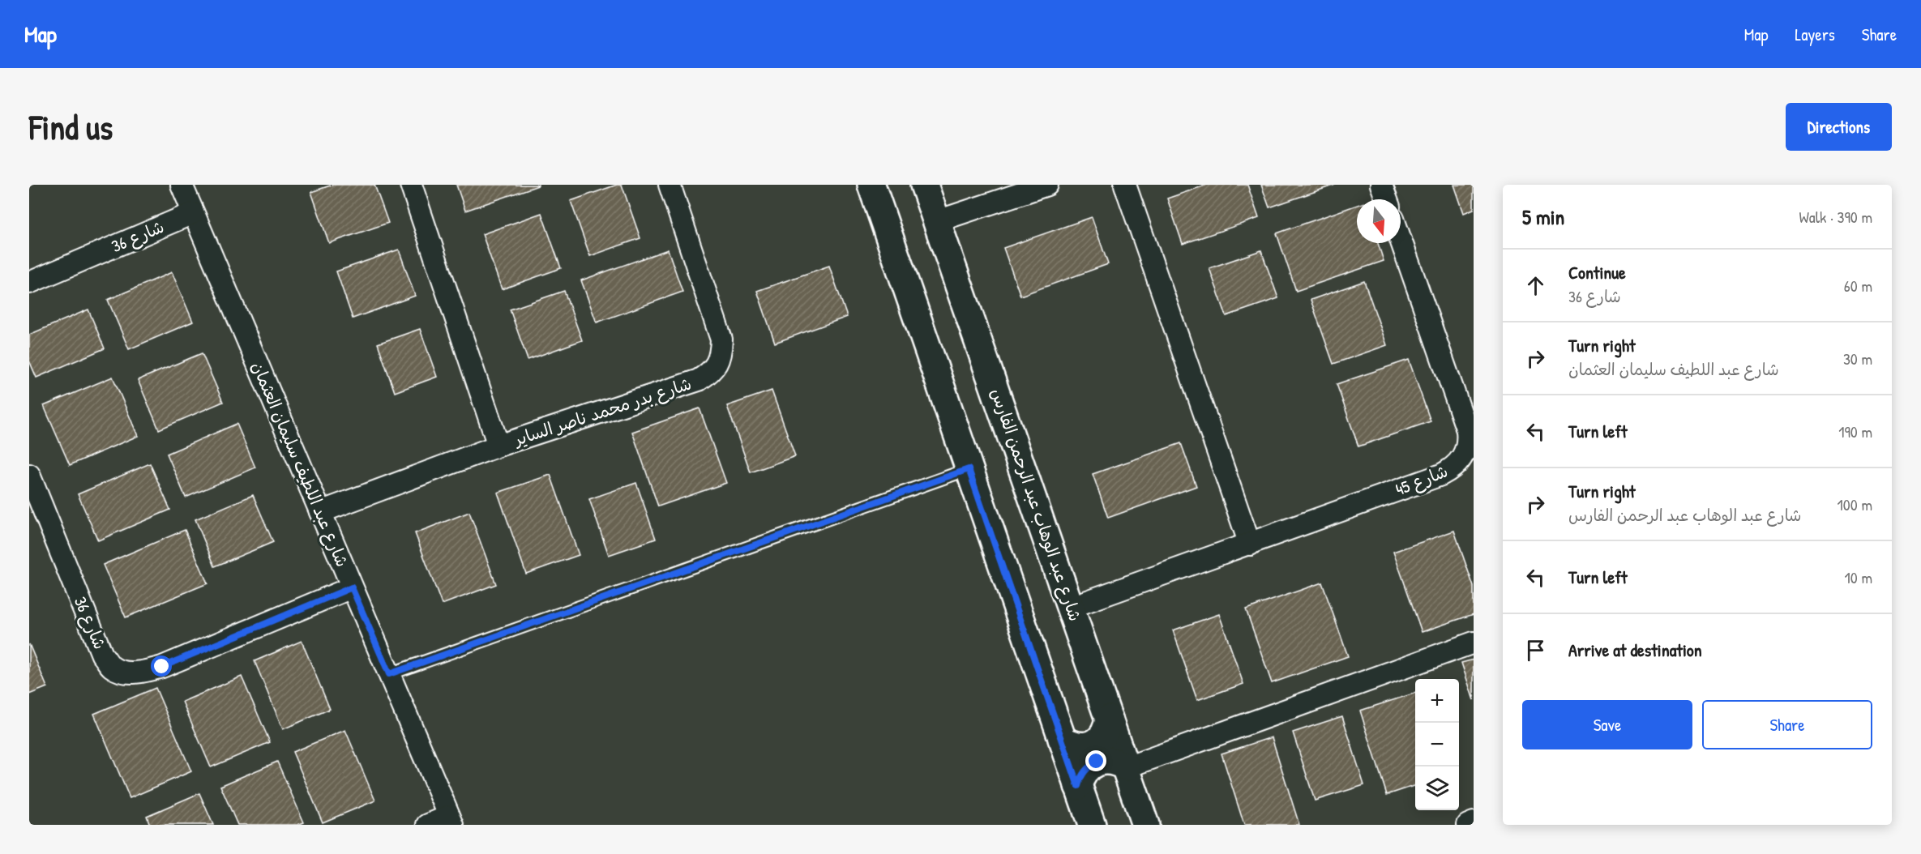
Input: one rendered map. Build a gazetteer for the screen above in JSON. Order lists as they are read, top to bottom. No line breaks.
{"streets":{"street":["شارع 36","شارع بدر محمد ناصر الساير","شارع عبد اللطيف سليمان العثمان","شارع 45","شارع عبد الوهاب عبد الرحمن الفارس"]},"crossings":[["شارع 36","شارع عبد اللطيف سليمان العثمان"],["شارع بدر محمد ناصر الساير","شارع عبد اللطيف سليمان العثمان"],["شارع 45","شارع عبد الوهاب عبد الرحمن الفارس"]],"north":"bottom","page":{"header":"Map","nav":["Map","Layers","Share"],"buttons":["Directions",["Save","Share"]],"title":"Find us","heading":["5 min","Walk · 390 m"],"list":[["Continue","شارع 36","60 m"],["Turn right","شارع عبد اللطيف سليمان العثمان","30 m"],["Turn left","190 m"],["Turn right","شارع عبد الوهاب عبد الرحمن الفارس","100 m"],["Turn left","10 m"],"Arrive at destination"],"map_buttons":["+","−"]}}
